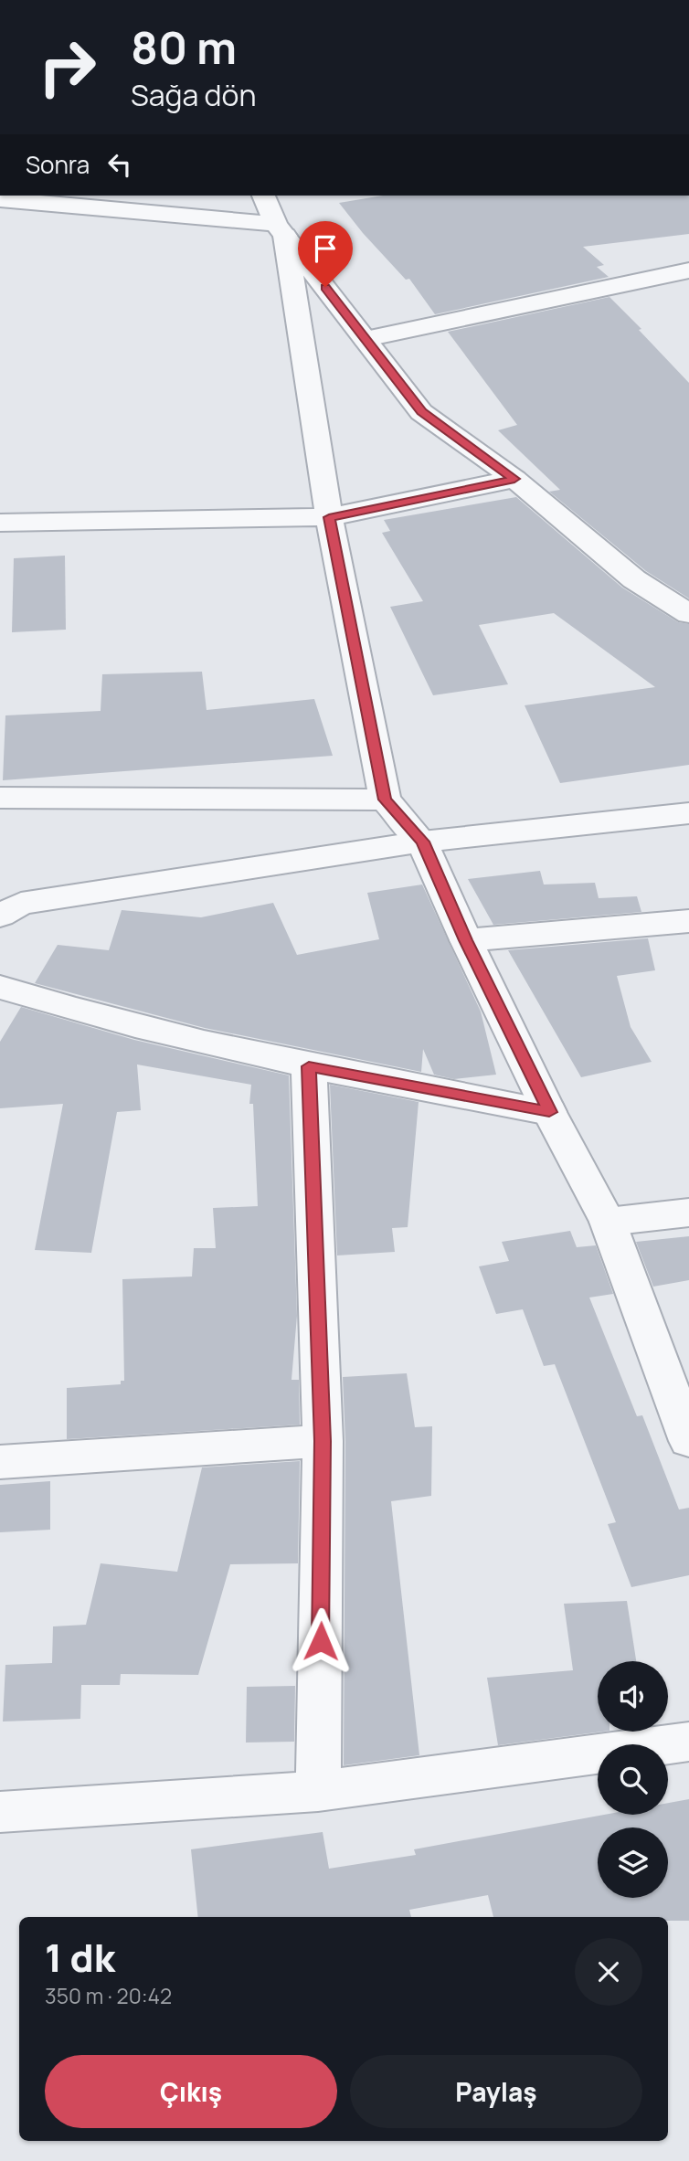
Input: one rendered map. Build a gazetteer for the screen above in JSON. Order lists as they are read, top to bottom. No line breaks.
{"page":{"turn":["80 m","Sağa dön"],"then":"Sonra","heading":["1 dk","350 m · 20:42"],"buttons":["Çıkış","Paylaş"]}}
